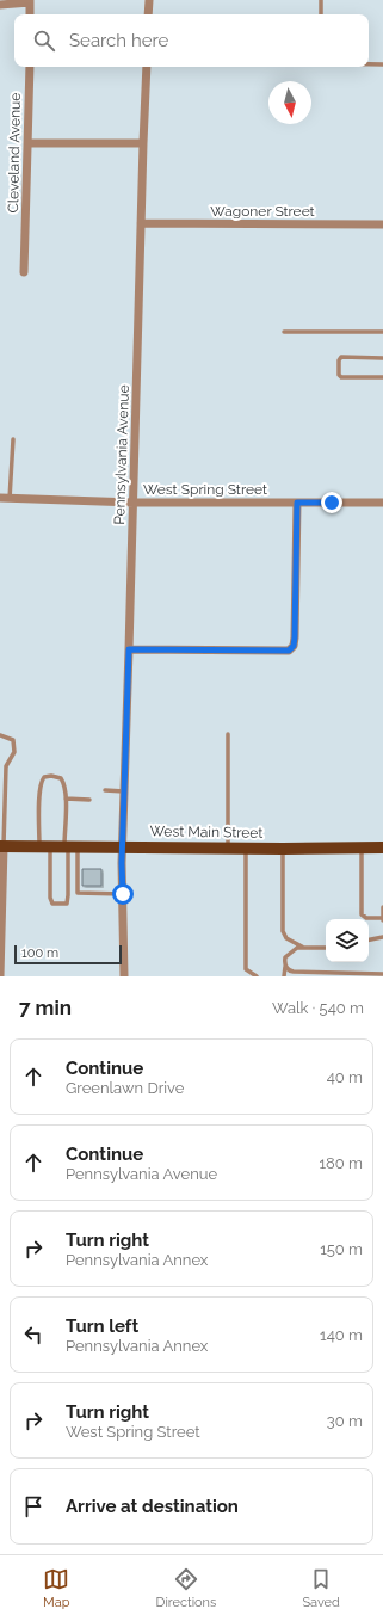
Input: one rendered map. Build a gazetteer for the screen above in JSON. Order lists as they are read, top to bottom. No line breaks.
{"streets":{"main road":["West Main Street"],"street":["Cleveland Avenue","Wagoner Street","Pennsylvania Avenue","West Spring Street"]},"crossings":[["Wagoner Street","Pennsylvania Avenue"],["Pennsylvania Avenue","West Spring Street"],["Pennsylvania Avenue","West Main Street"]],"scale_bar":"100 m","north":"bottom","page":{"search":"Search here","scale":"100 m","heading":["7 min","Walk · 540 m"],"list":[["Continue","Greenlawn Drive","40 m"],["Continue","Pennsylvania Avenue","180 m"],["Turn right","Pennsylvania Annex","150 m"],["Turn left","Pennsylvania Annex","140 m"],["Turn right","West Spring Street","30 m"],"Arrive at destination"],"nav":["Map","Directions","Saved"]}}
